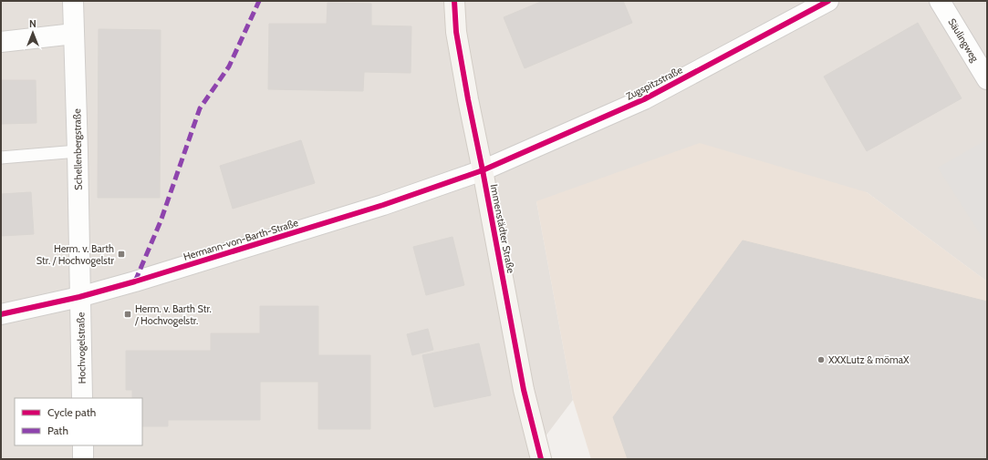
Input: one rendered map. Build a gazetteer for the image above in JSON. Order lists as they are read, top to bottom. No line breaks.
{"streets":{"street":["Säulingweg","Zugspitzstraße","Schellenbergstraße","Immenstädter Straße","Hermann-von-Barth-Straße","Hochvogelstraße"]},"crossings":[["Zugspitzstraße","Immenstädter Straße"],["Zugspitzstraße","Hermann-von-Barth-Straße"],["Schellenbergstraße","Hermann-von-Barth-Straße"],["Schellenbergstraße","Hochvogelstraße"],["Immenstädter Straße","Hermann-von-Barth-Straße"],["Hermann-von-Barth-Straße","Hochvogelstraße"]],"places":{"transit":["Herm. v. Barth Str. / Hochvogelstr","Herm. v. Barth Str. / Hochvogelstr."],"other":["XXXLutz & mömaX"]},"legend":["Cycle path","Path"],"north":"top"}
